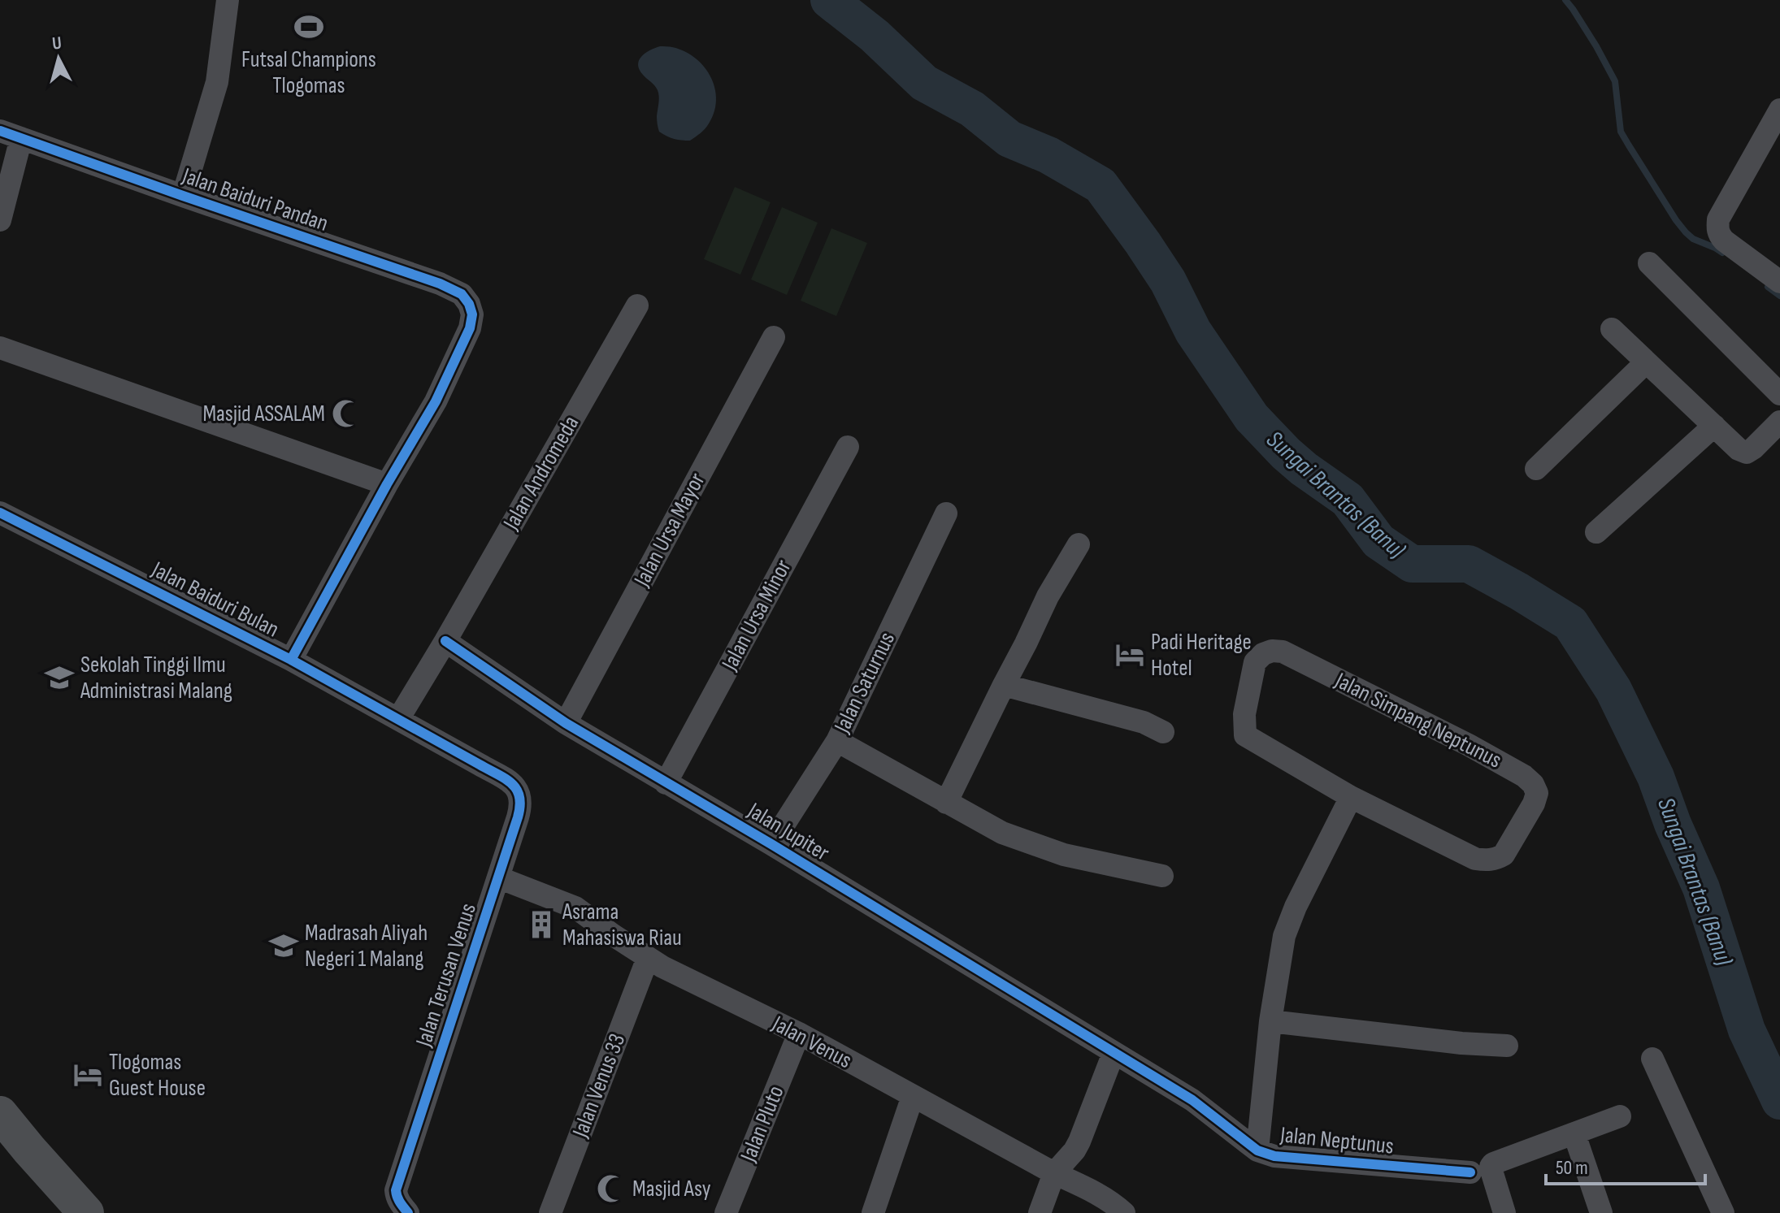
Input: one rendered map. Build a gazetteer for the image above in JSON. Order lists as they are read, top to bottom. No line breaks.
{"streets":{"street":["Jalan Baiduri Pandan","Jalan Andromeda","Jalan Ursa Mayor","Jalan Baiduri Bulan","Jalan Ursa Minor","Jalan Saturnus","Jalan Simpang Neptunus","Jalan Jupiter","Jalan Terusan Venus","Jalan Venus","Jalan Venus 33","Jalan Pluto","Jalan Neptunus"]},"crossings":[["Jalan Andromeda","Jalan Jupiter"],["Jalan Ursa Mayor","Jalan Jupiter"],["Jalan Baiduri Bulan","Jalan Terusan Venus"],["Jalan Ursa Minor","Jalan Jupiter"],["Jalan Saturnus","Jalan Jupiter"],["Jalan Jupiter","Jalan Neptunus"],["Jalan Terusan Venus","Jalan Venus"],["Jalan Venus","Jalan Venus 33"],["Jalan Venus","Jalan Pluto"]],"water":["Sungai Brantas (Banu)"],"places":{"sports":["Futsal Champions Tlogomas"],"mosque":["Masjid ASSALAM","Masjid Asy"],"hotel":["Padi Heritage Hotel","Tlogomas Guest House"],"school or university":["Sekolah Tinggi Ilmu Administrasi Malang","Madrasah Aliyah Negeri 1 Malang"],"building":["Asrama Mahasiswa Riau"]},"scale_bar":"50 m","north":"top"}
